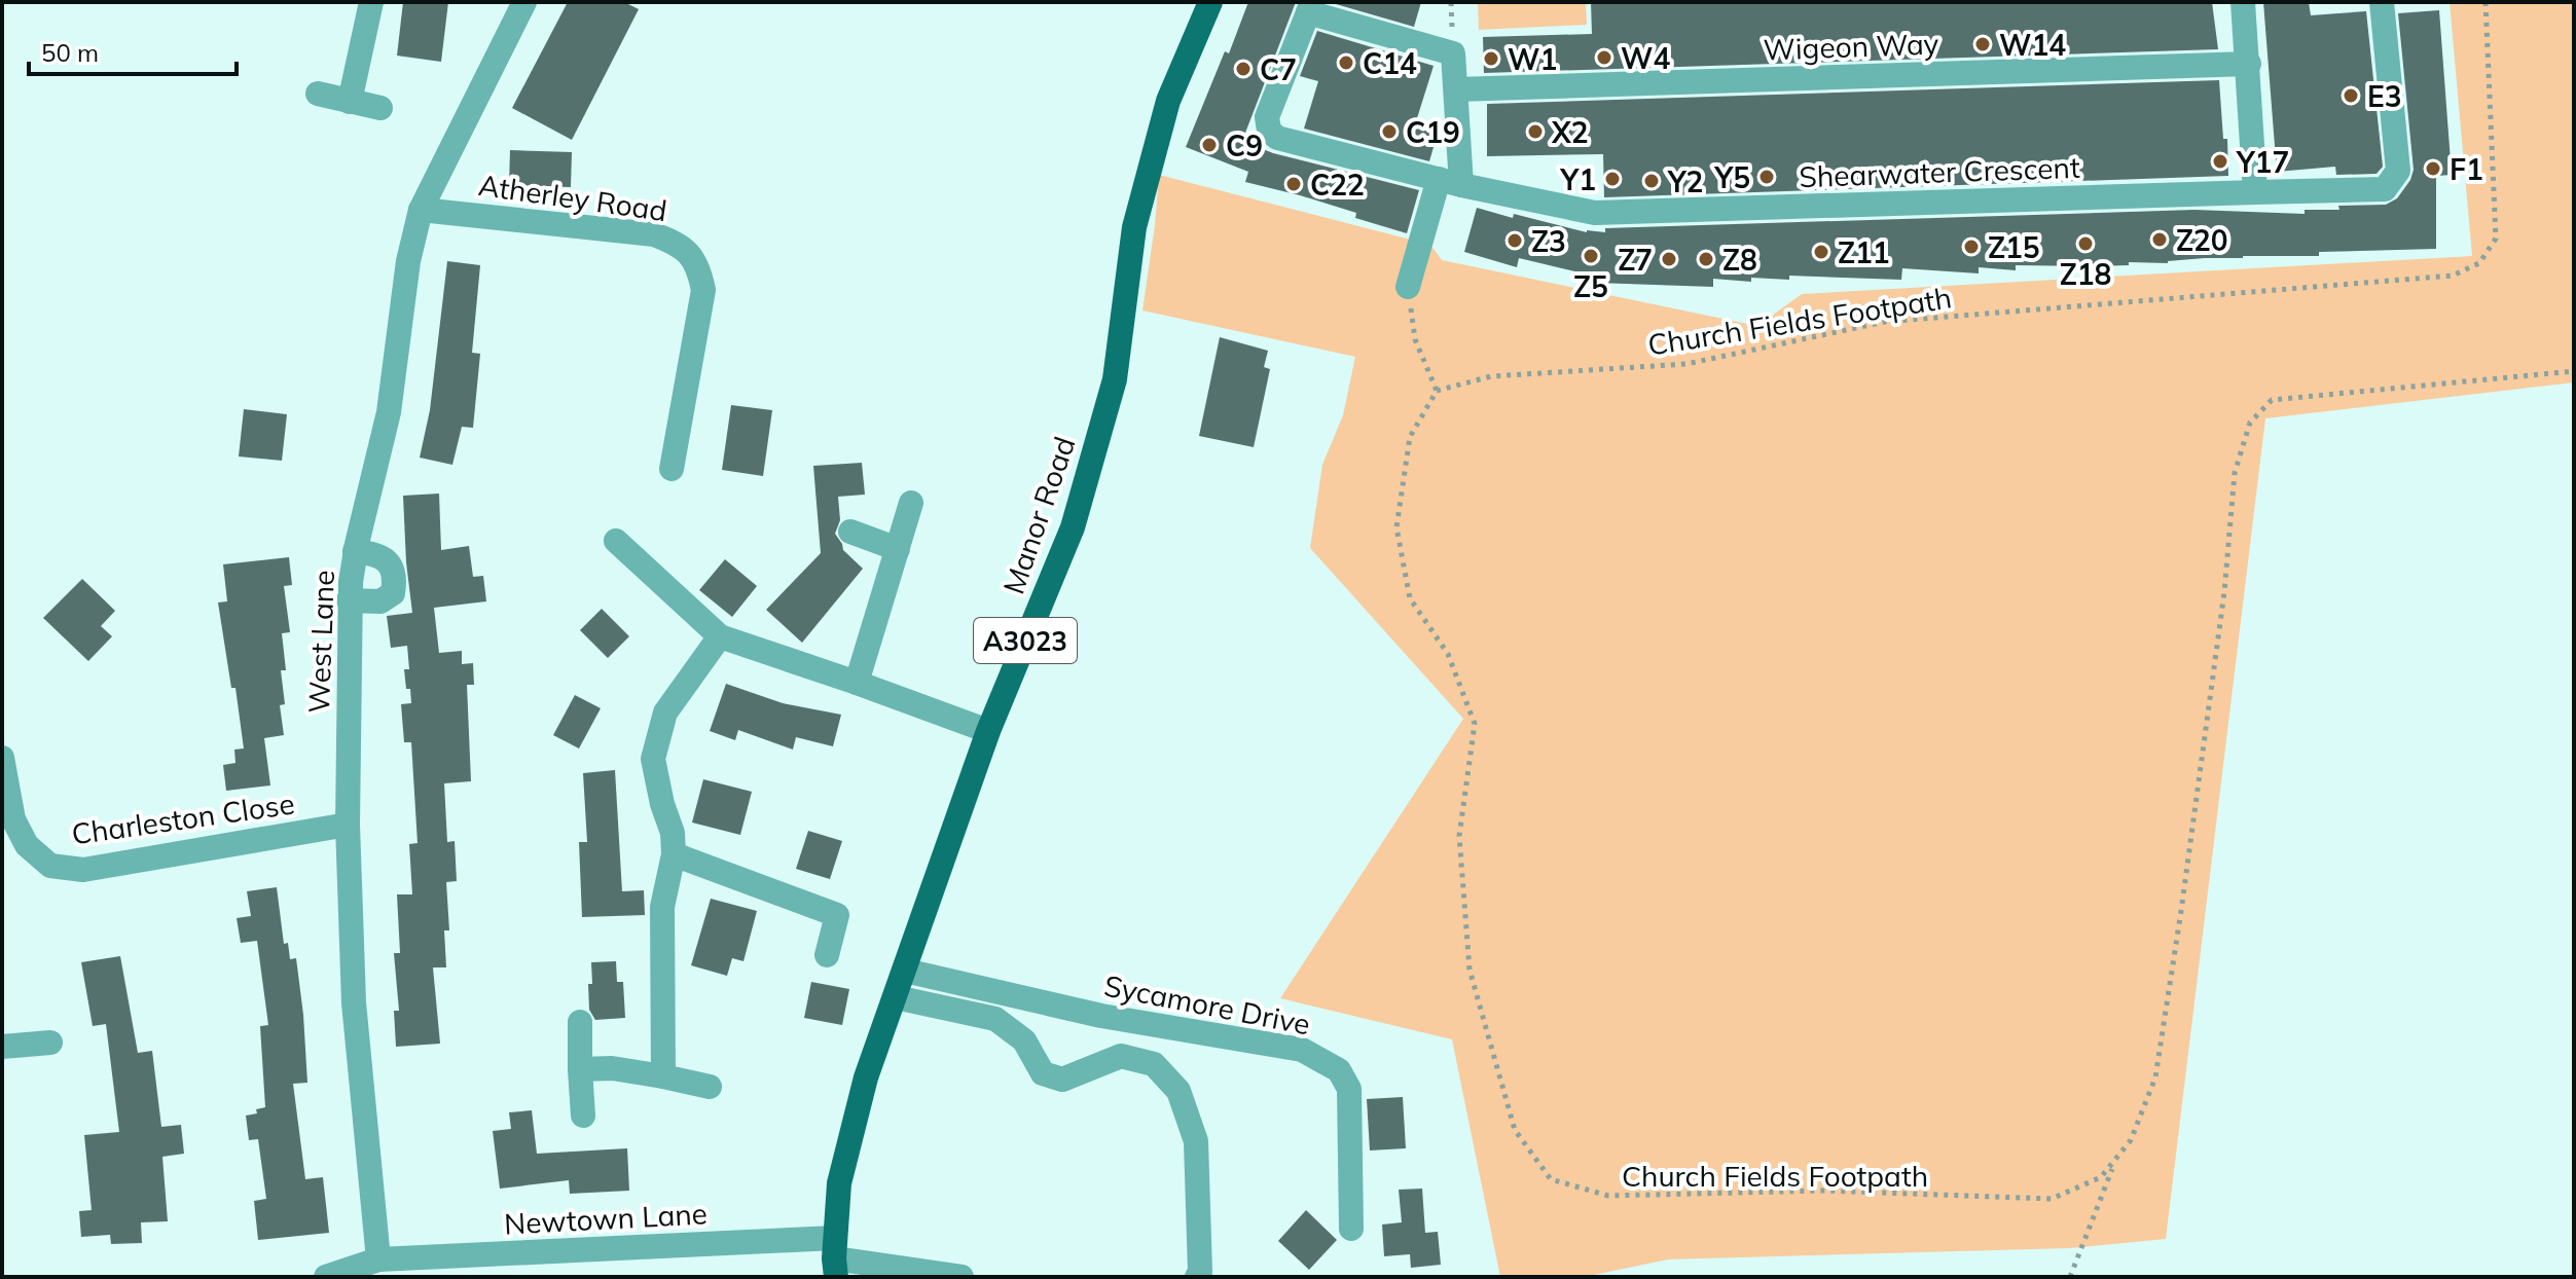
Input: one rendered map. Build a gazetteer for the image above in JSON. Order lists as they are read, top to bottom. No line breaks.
{"streets":{"main road":["Manor Road","A3023"],"street":["Wigeon Way","Shearwater Crescent","Atherley Road","West Lane","Charleston Close","Sycamore Drive","Newtown Lane"],"path":["Church Fields Footpath"]},"crossings":[["Atherley Road","West Lane"],["Manor Road","Sycamore Drive"],["Manor Road","Newtown Lane"],["West Lane","Charleston Close"],["West Lane","Newtown Lane"]],"places":["W14","W4","W1","C14","C7","E3","C19","X2","C9","Y17","F1","Y5","Y1","Y2","C22","Z20","Z3","Z18","Z15","Z11","Z5","Z7","Z8"],"scale_bar":"50 m"}
